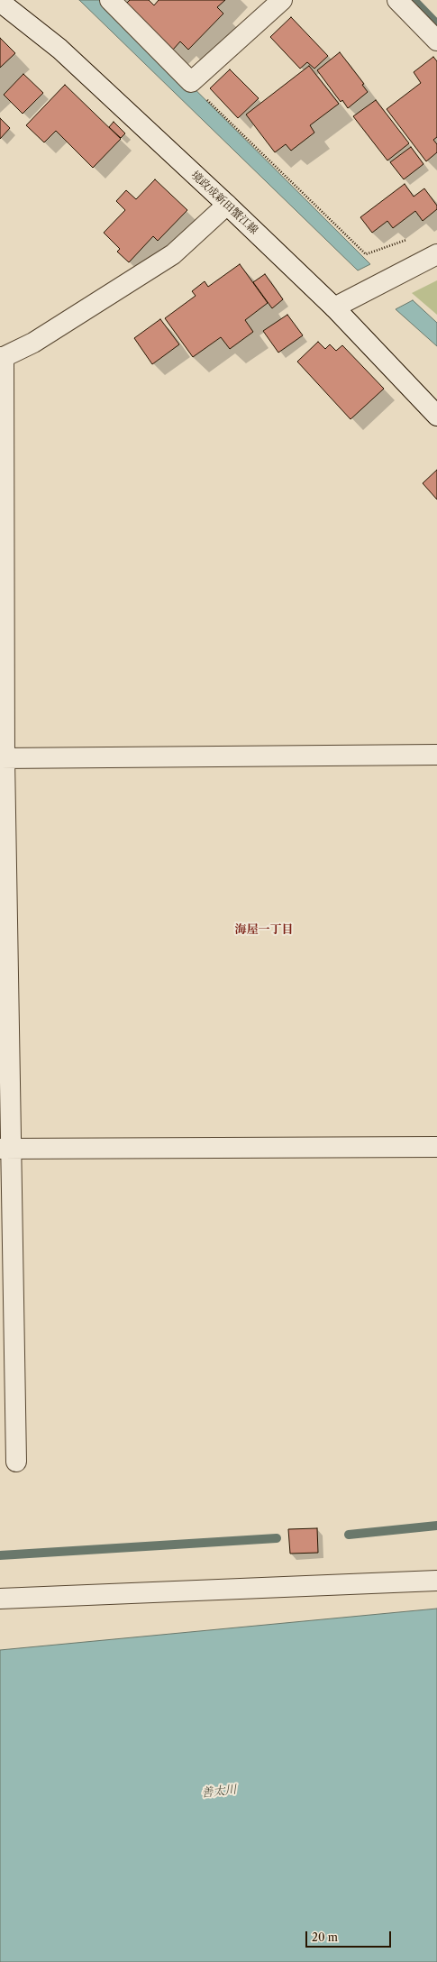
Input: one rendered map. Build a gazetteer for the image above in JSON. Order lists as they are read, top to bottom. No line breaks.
{"streets":{"street":["境政成新田蟹江線"]},"districts":["海屋一丁目"],"water":["善太川"],"scale_bar":"20 m"}
